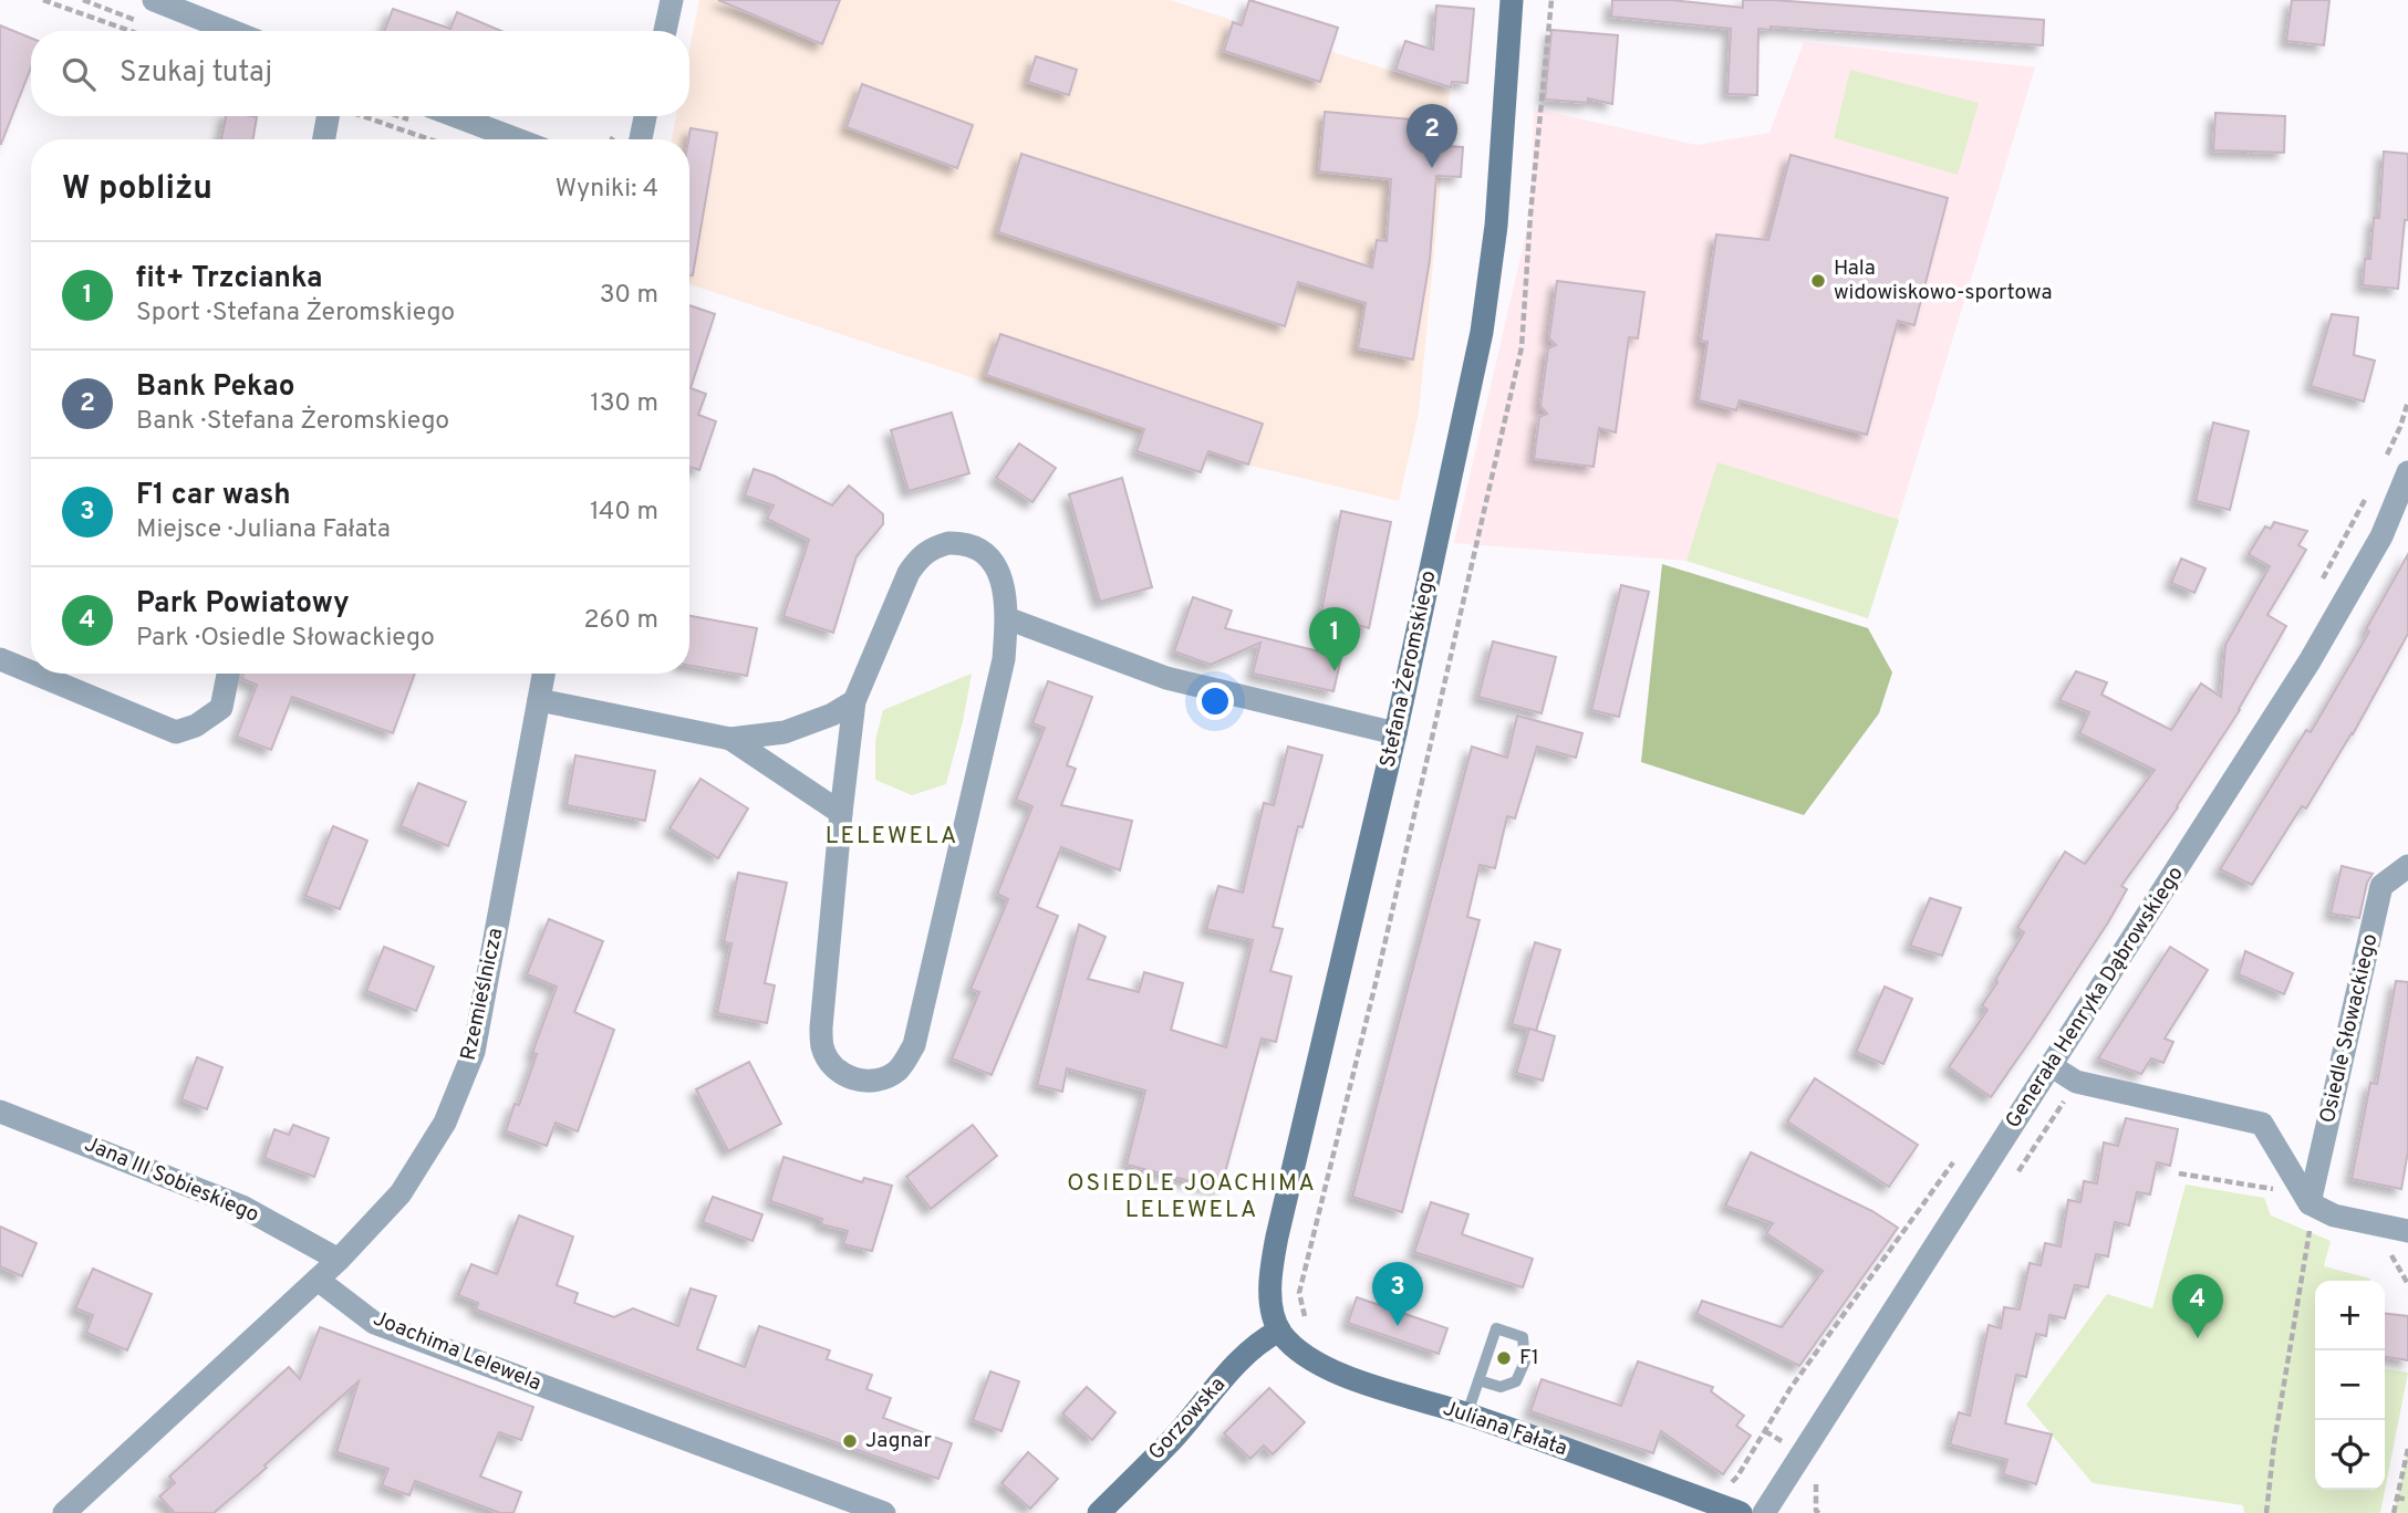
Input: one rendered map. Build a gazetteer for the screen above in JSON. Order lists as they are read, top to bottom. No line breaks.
{"streets":{"main road":["Stefana Żeromskiego","Gorzowska","Juliana Fałata"],"street":["Rzemieślnicza","Generała Henryka Dąbrowskiego","Osiedle Słowackiego","Jana III Sobieskiego","Joachima Lelewela"]},"crossings":[["Stefana Żeromskiego","Gorzowska"],["Stefana Żeromskiego","Juliana Fałata"],["Rzemieślnicza","Jana III Sobieskiego"],["Rzemieślnicza","Joachima Lelewela"],["Gorzowska","Juliana Fałata"]],"districts":["LELEWELA","OSIEDLE JOACHIMA LELEWELA"],"places":["Hala widowiskowo-sportowa","F1","Jagnar"],"page":{"search":"Szukaj tutaj","pins":["2","1","3","4"],"heading":["W pobliżu","Wyniki: 4"],"list":[{"mark":"1","name":"fit+ Trzcianka","note":"Sport · Stefana Żeromskiego","value":"30 m"},{"mark":"2","name":"Bank Pekao","note":"Bank · Stefana Żeromskiego","value":"130 m"},{"mark":"3","name":"F1 car wash","note":"Miejsce · Juliana Fałata","value":"140 m"},{"mark":"4","name":"Park Powiatowy","note":"Park · Osiedle Słowackiego","value":"260 m"}],"map_buttons":["+","−"]}}
